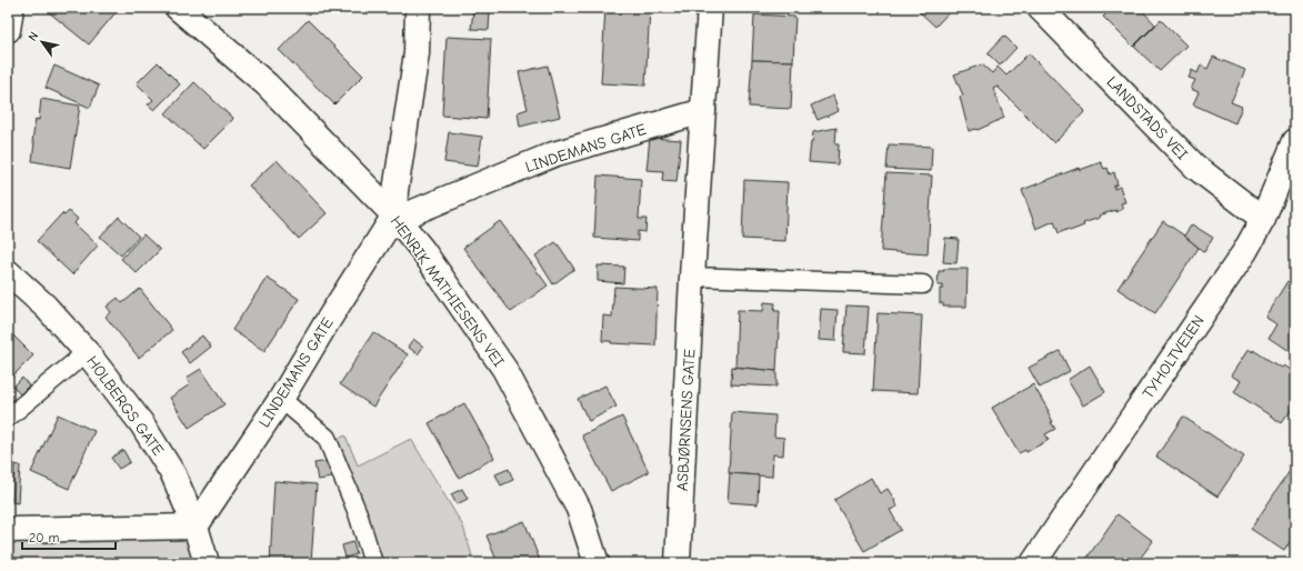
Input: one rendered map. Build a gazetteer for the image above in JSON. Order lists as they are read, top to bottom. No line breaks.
{"streets":{"street":["LANDSTADS VEI","LINDEMANS GATE","HENRIK MATHIESENS VEI","TYHOLTVEIEN","HOLBERGS GATE","ASBJØRNSENS GATE"]},"crossings":[["LANDSTADS VEI","TYHOLTVEIEN"],["LINDEMANS GATE","HENRIK MATHIESENS VEI"],["LINDEMANS GATE","HOLBERGS GATE"],["LINDEMANS GATE","ASBJØRNSENS GATE"]],"scale_bar":"20 m","north":"top left"}
